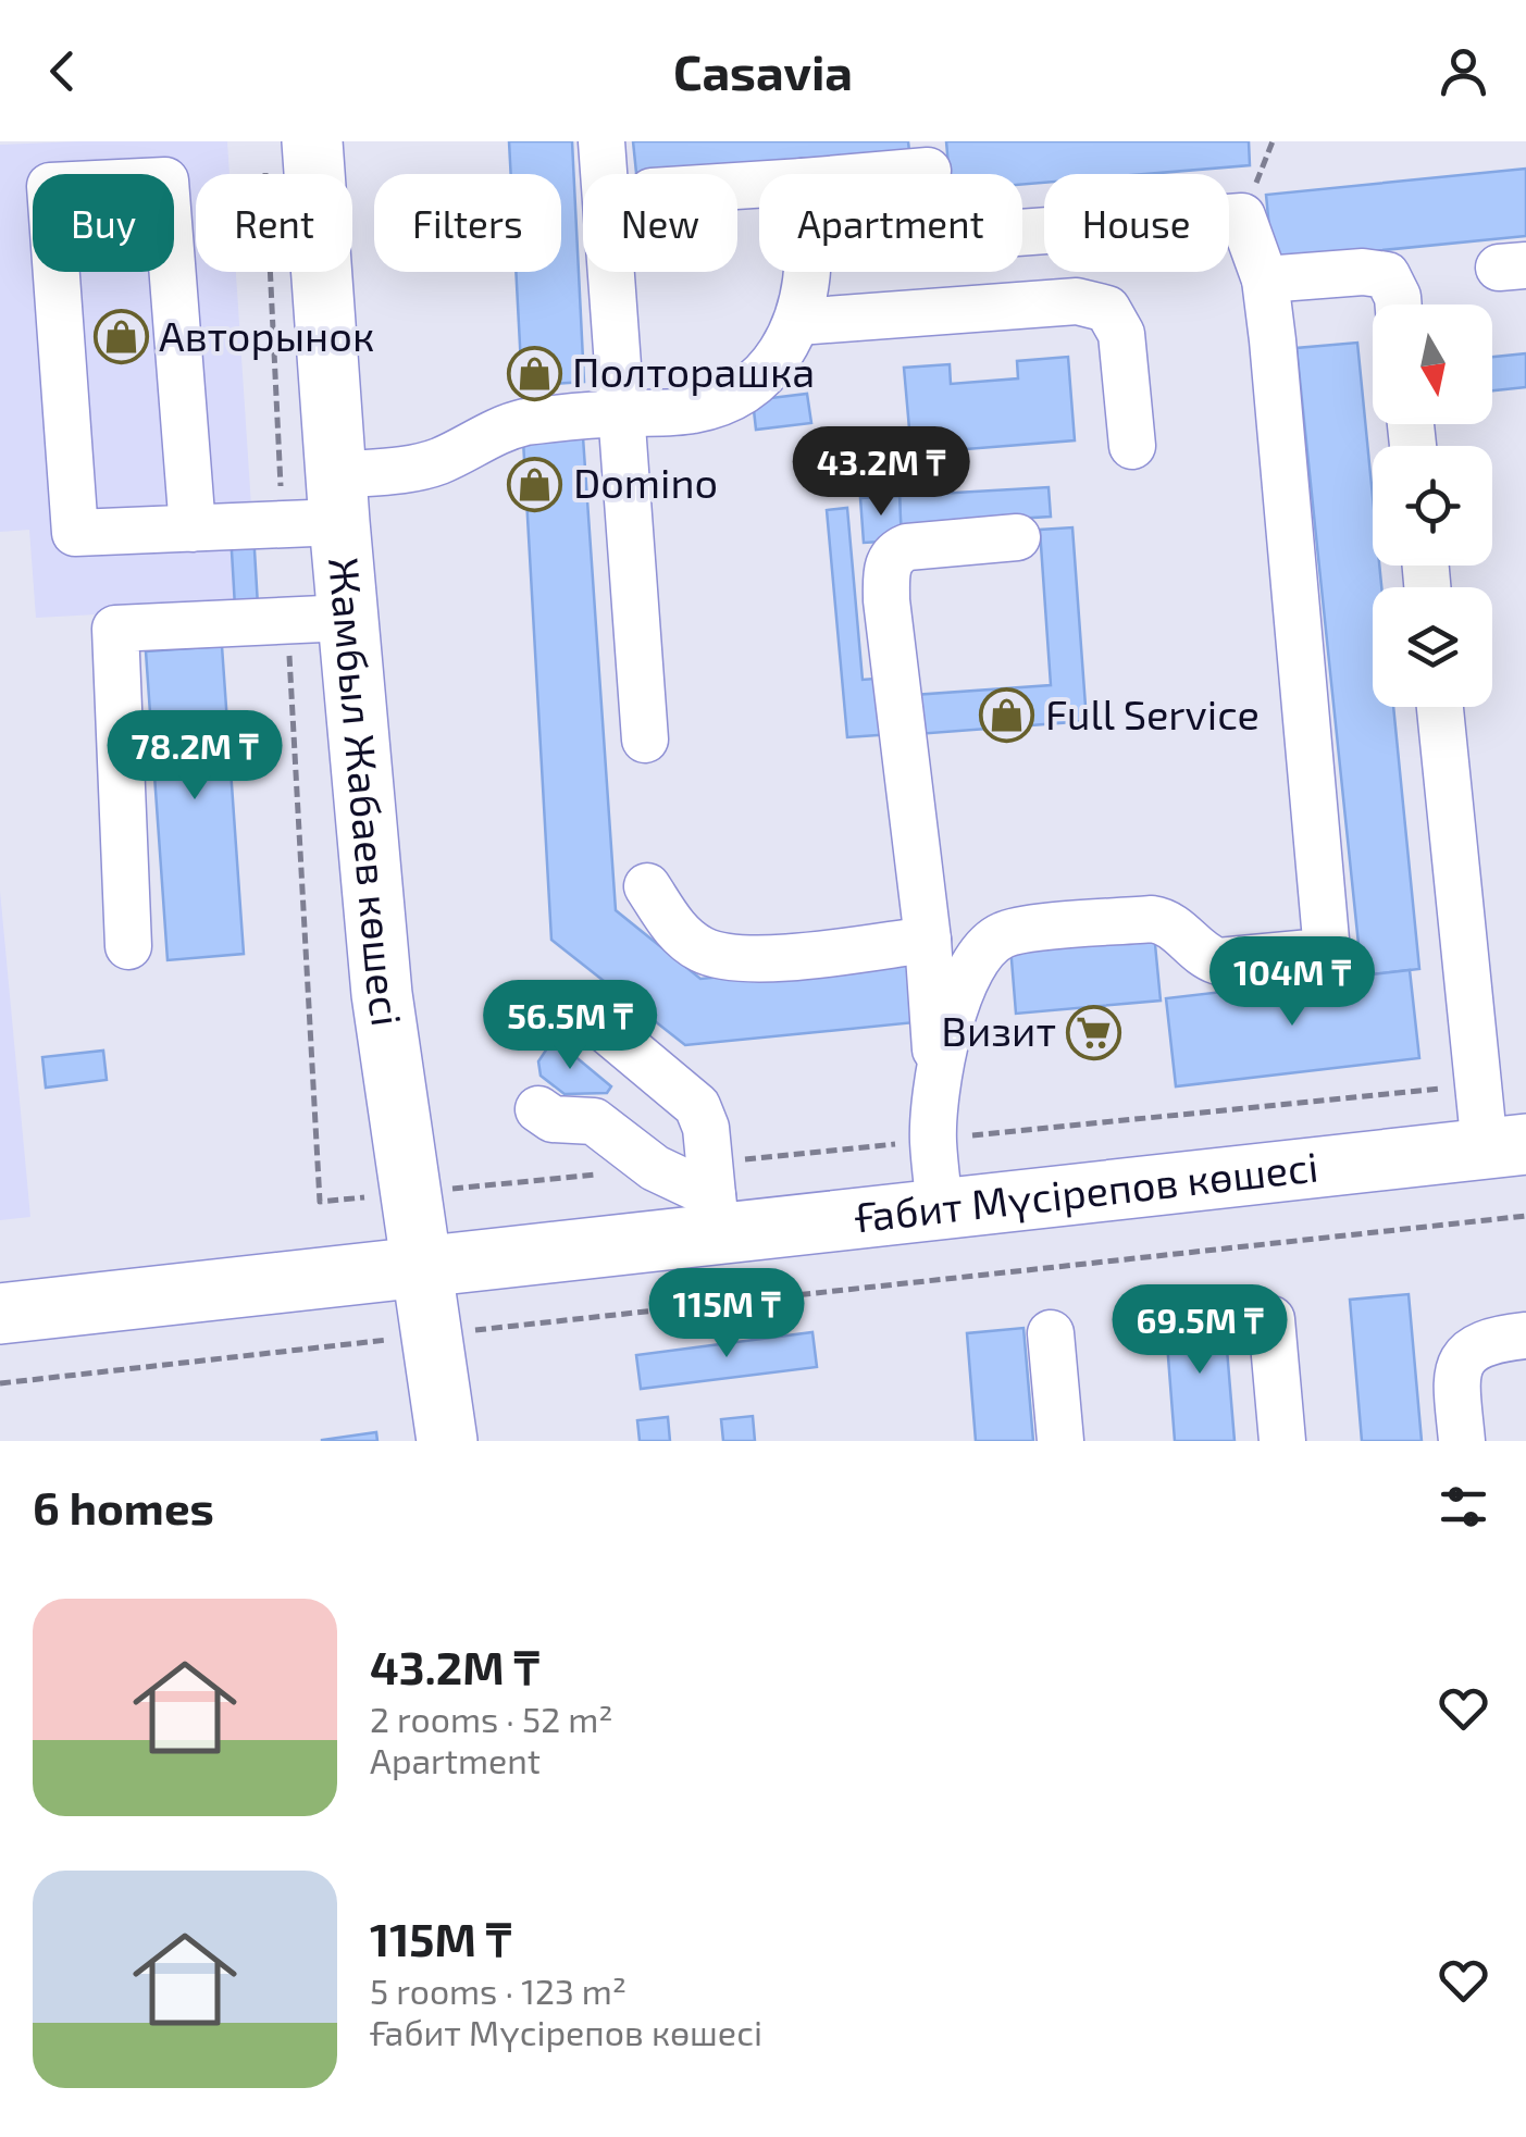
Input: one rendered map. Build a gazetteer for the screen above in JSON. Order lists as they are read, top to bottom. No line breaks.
{"streets":{"main road":["Жамбыл Жабаев көшесі","Ғабит Мүсірепов көшесі"]},"crossings":[["Жамбыл Жабаев көшесі","Ғабит Мүсірепов көшесі"]],"places":{"shop":["Авторынок","Полторашка","Domino","Full Service"],"supermarket":["Визит"]},"north":"bottom","page":{"header":"Casavia","chip":["Buy","Rent","Filters","New","Apartment","House"],"price":["43.2M ₸","78.2M ₸","104M ₸","56.5M ₸","115M ₸","69.5M ₸"],"heading":"6 homes","list":[{"name":"43.2M ₸","note":"2 rooms · 52 m² · Apartment"},{"name":"115M ₸","note":"5 rooms · 123 m² · Ғабит Мүсірепов көшесі"}]}}
